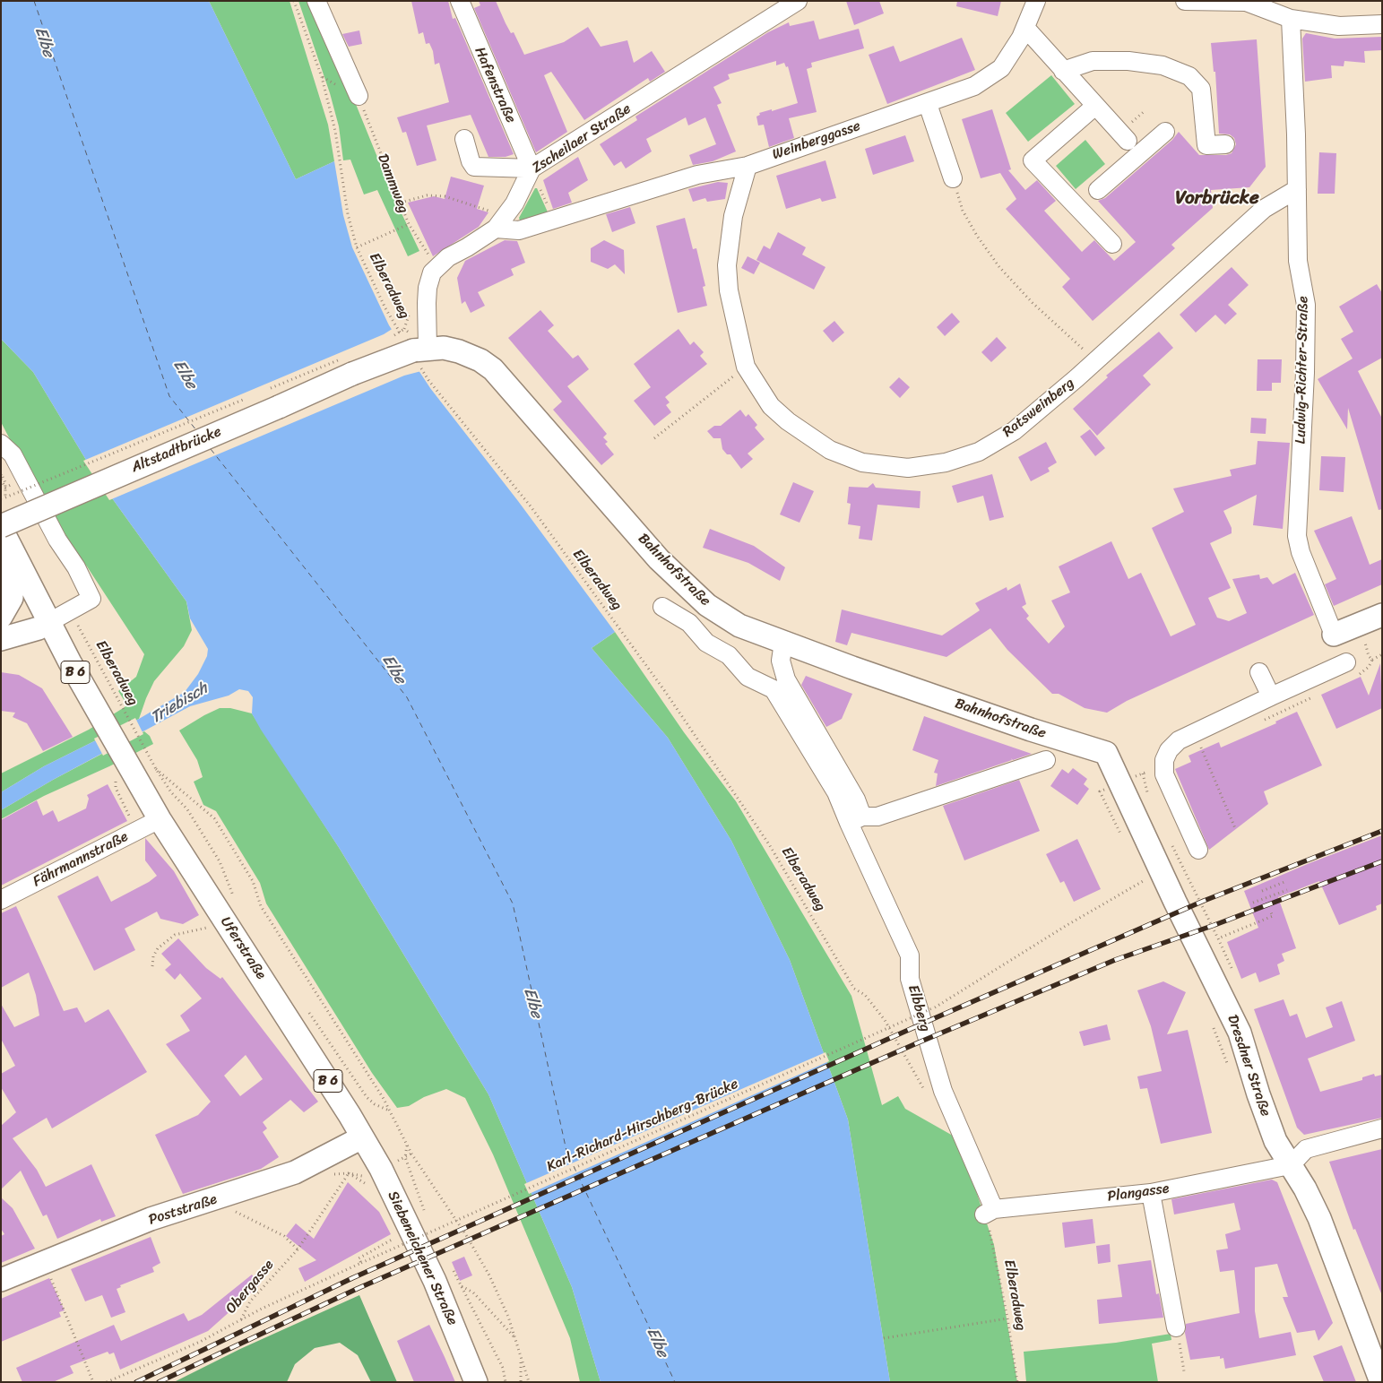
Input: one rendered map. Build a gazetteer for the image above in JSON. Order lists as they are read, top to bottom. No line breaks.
{"streets":{"main road":["Altstadtbrücke","Bahnhofstraße","B 6","Uferstraße","Dresdner Straße","Poststraße","Siebeneichener Straße"],"street":["Hafenstraße","Zscheilaer Straße","Weinberggasse","Ludwig-Richter-Straße","Ratsweinberg","Fährmannstraße","Elbberg","Plangasse"],"path":["Dammweg","Elberadweg","Karl-Richard-Hirschberg-Brücke","Obergasse"]},"crossings":[["Hafenstraße","Zscheilaer Straße"],["Zscheilaer Straße","Weinberggasse"],["Zscheilaer Straße","Dammweg"],["Weinberggasse","Ratsweinberg"],["Elberadweg","Bahnhofstraße"],["Elberadweg","Elbberg"],["Elberadweg","Plangasse"],["Ludwig-Richter-Straße","Ratsweinberg"],["Altstadtbrücke","Bahnhofstraße"],["Altstadtbrücke","B 6"],["Bahnhofstraße","Elbberg"],["Bahnhofstraße","Dresdner Straße"],["B 6","Uferstraße"],["Fährmannstraße","Uferstraße"],["Uferstraße","Poststraße"],["Uferstraße","Siebeneichener Straße"],["Elbberg","Plangasse"],["Dresdner Straße","Plangasse"],["Karl-Richard-Hirschberg-Brücke","Obergasse"],["Poststraße","Siebeneichener Straße"]],"districts":["Vorbrücke"],"water":["Elbe","Triebisch"]}
